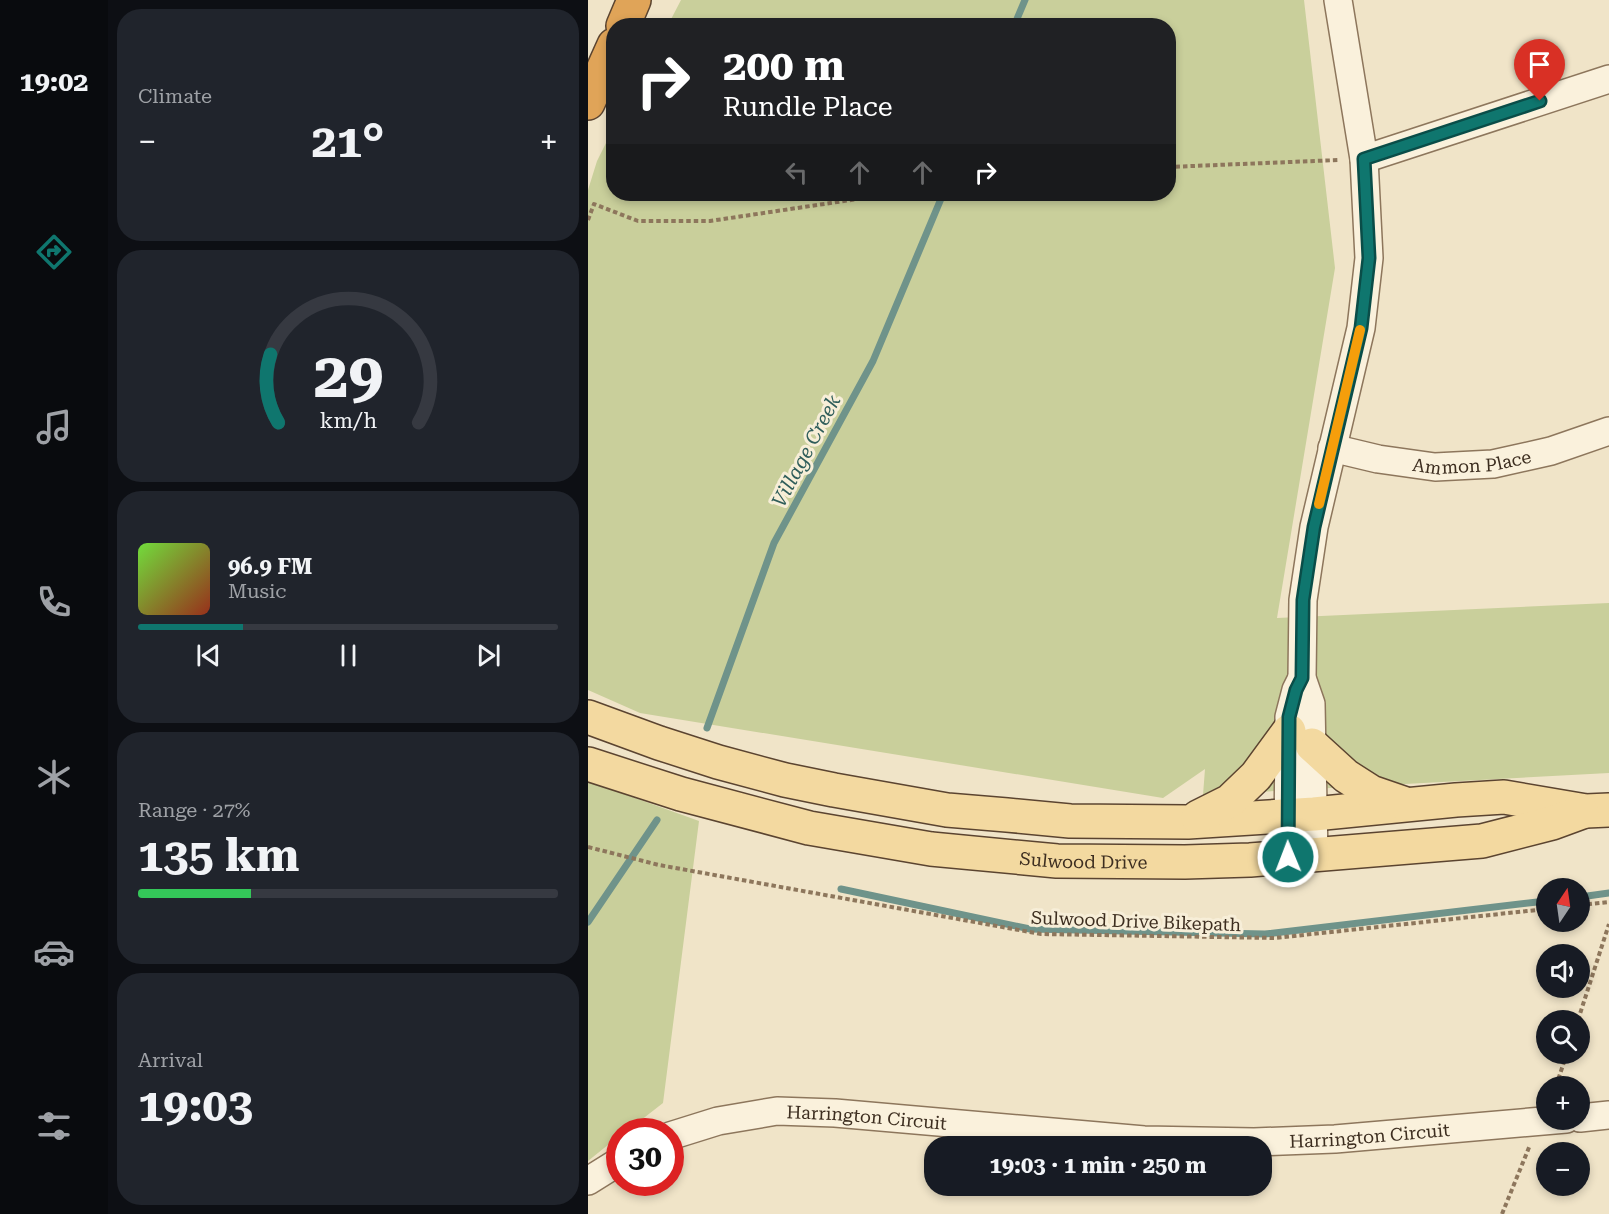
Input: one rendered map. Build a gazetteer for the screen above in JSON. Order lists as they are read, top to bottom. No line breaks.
{"streets":{"main road":["Sulwood Drive"],"street":["Ammon Place","Harrington Circuit"],"path":["Sulwood Drive Bikepath"]},"water":["Village Creek"],"north":"top","page":{"tabs":"19:02","tile":["Climate",["Range · 27%","135 km"],["Arrival","19:03"]],"turn":["200 m","Rundle Place"],"heat":["−","21°","+"],"song":["96.9 FM","Music"],"map_buttons":["+","−"],"limit":"30","trip":"19:03 · 1 min · 250 m","gauge":["29","km/h"]}}
